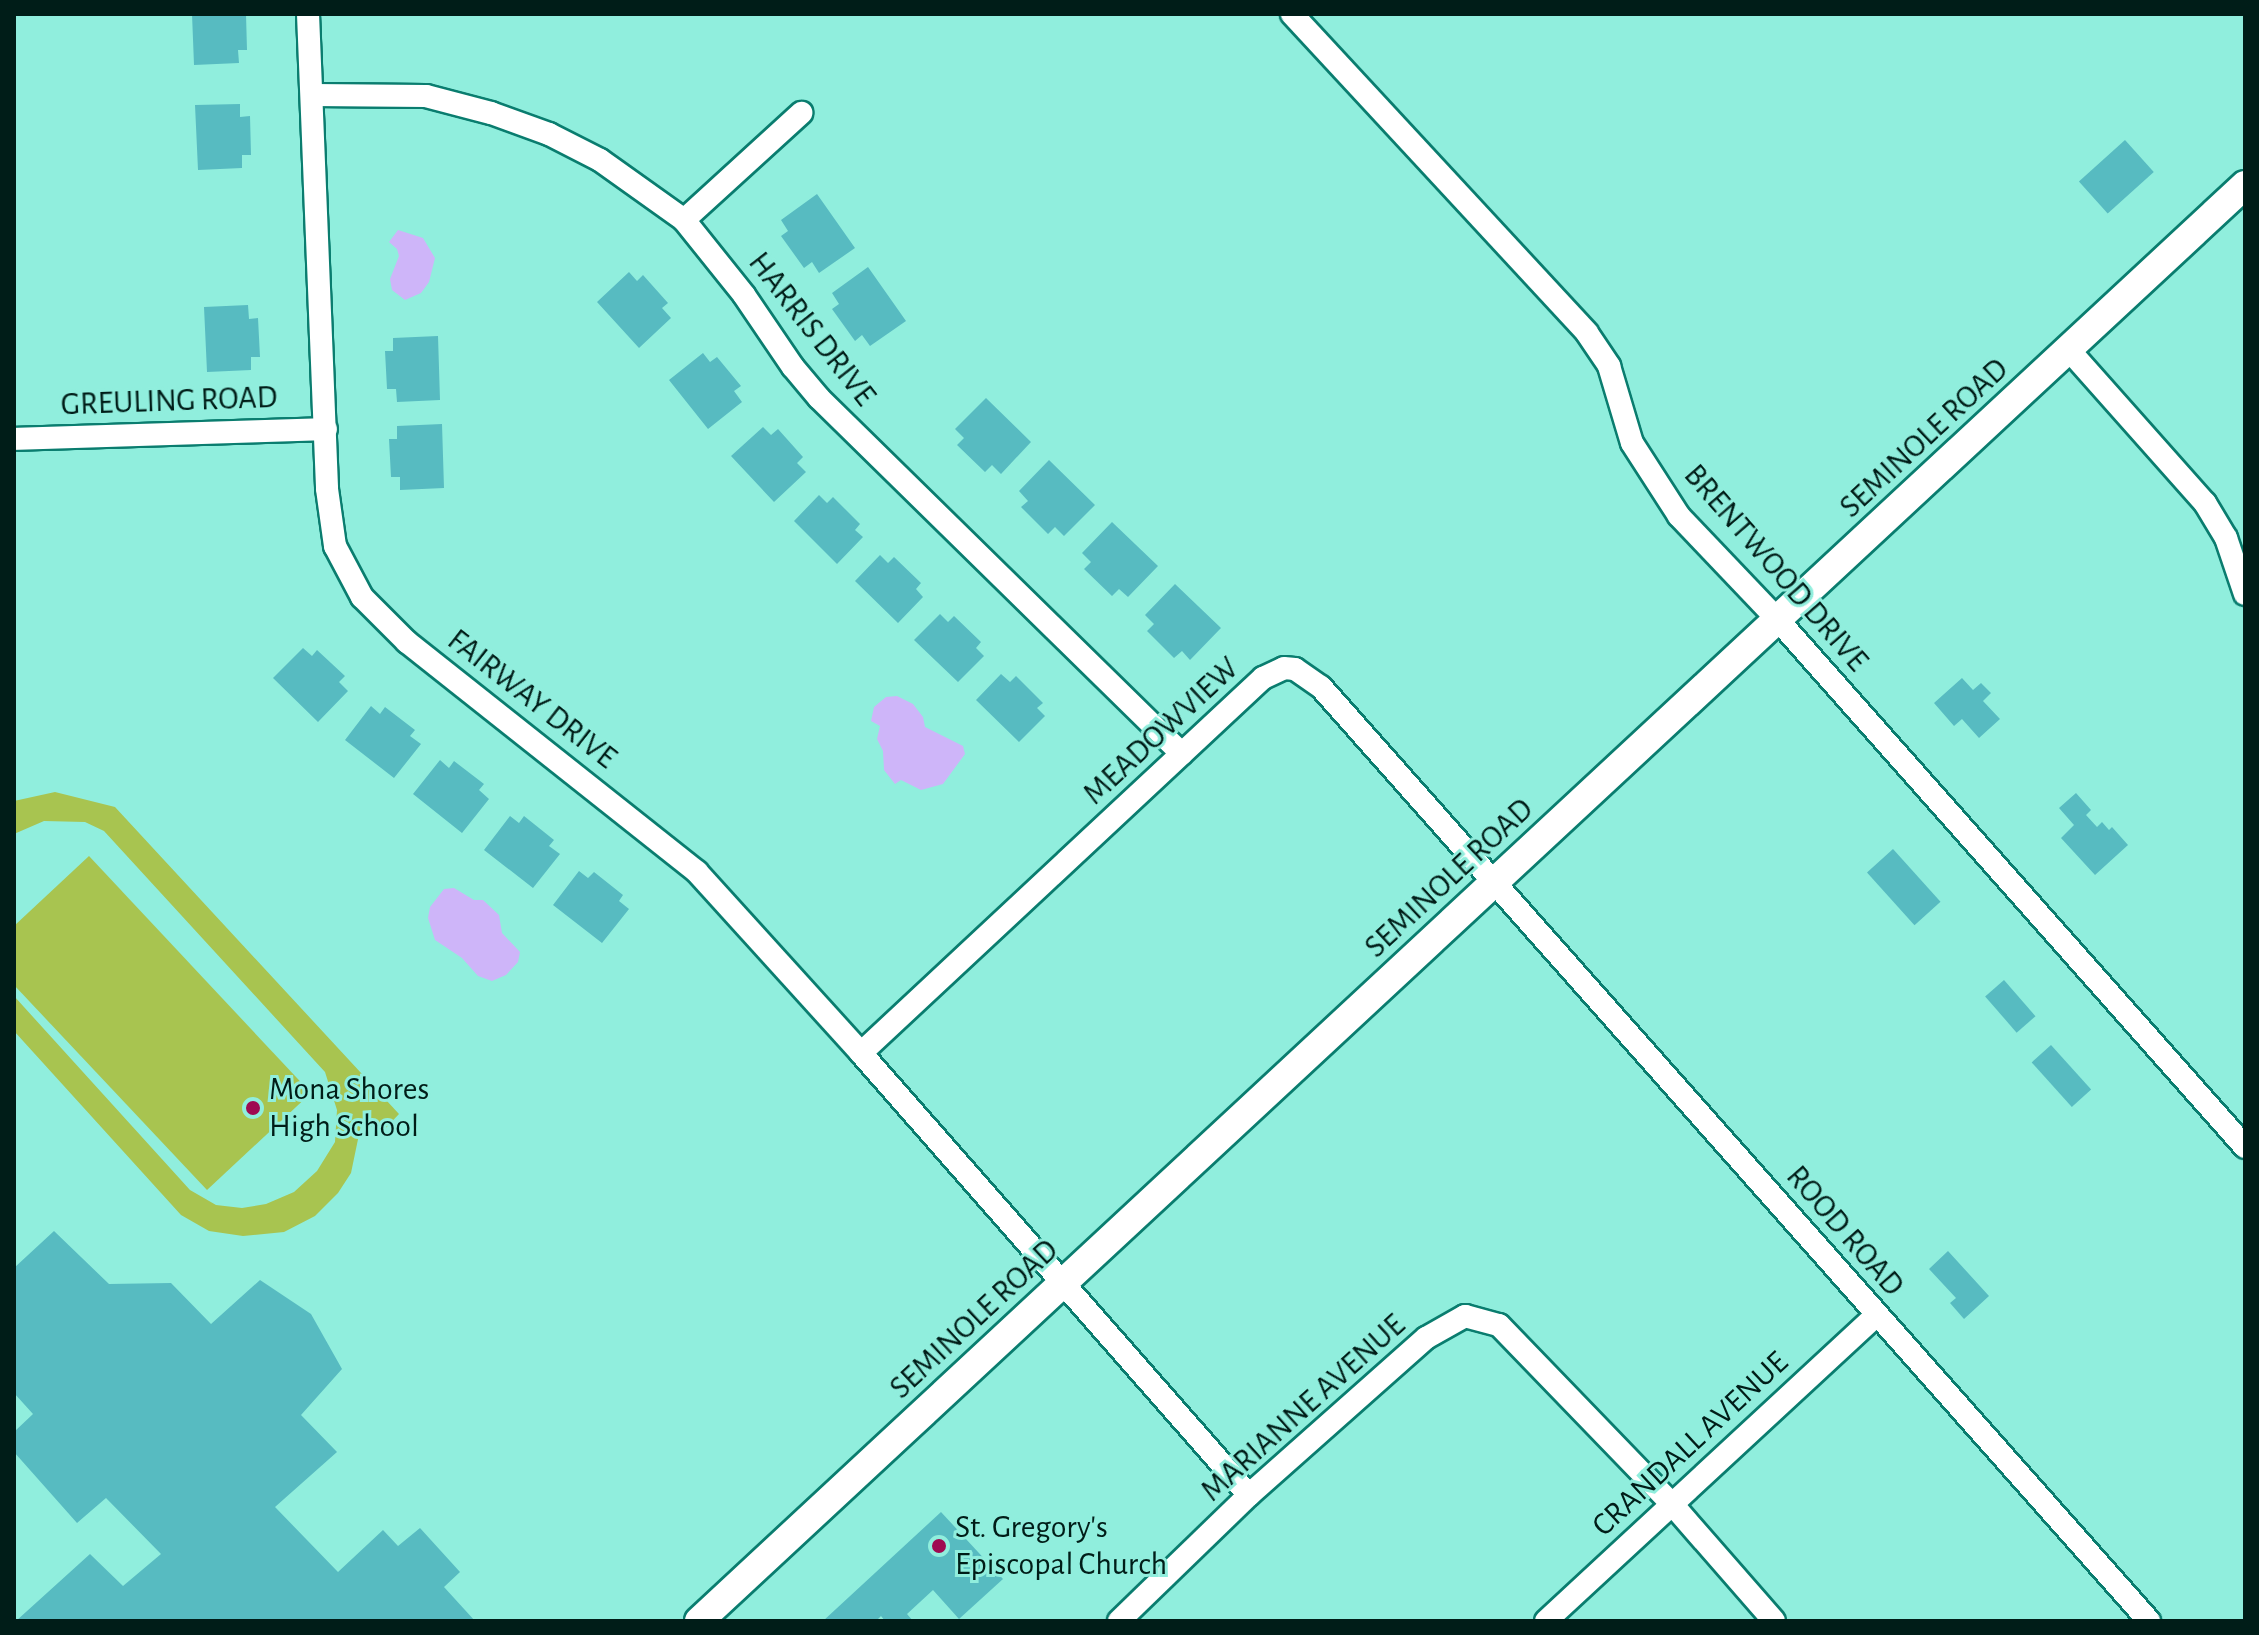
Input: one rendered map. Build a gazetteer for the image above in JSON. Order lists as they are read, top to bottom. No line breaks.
{"streets":{"street":["HARRIS DRIVE","GREULING ROAD","SEMINOLE ROAD","BRENTWOOD DRIVE","FAIRWAY DRIVE","MEADOWVIEW","ROOD ROAD","MARIANNE AVENUE","CRANDALL AVENUE"]},"crossings":[["HARRIS DRIVE","FAIRWAY DRIVE"],["HARRIS DRIVE","MEADOWVIEW"],["GREULING ROAD","FAIRWAY DRIVE"],["SEMINOLE ROAD","BRENTWOOD DRIVE"],["SEMINOLE ROAD","FAIRWAY DRIVE"],["SEMINOLE ROAD","MEADOWVIEW"],["SEMINOLE ROAD","ROOD ROAD"],["FAIRWAY DRIVE","MEADOWVIEW"],["FAIRWAY DRIVE","MARIANNE AVENUE"],["MEADOWVIEW","ROOD ROAD"],["ROOD ROAD","CRANDALL AVENUE"],["MARIANNE AVENUE","CRANDALL AVENUE"]],"places":["Mona Shores High School","St. Gregory's Episcopal Church"]}
